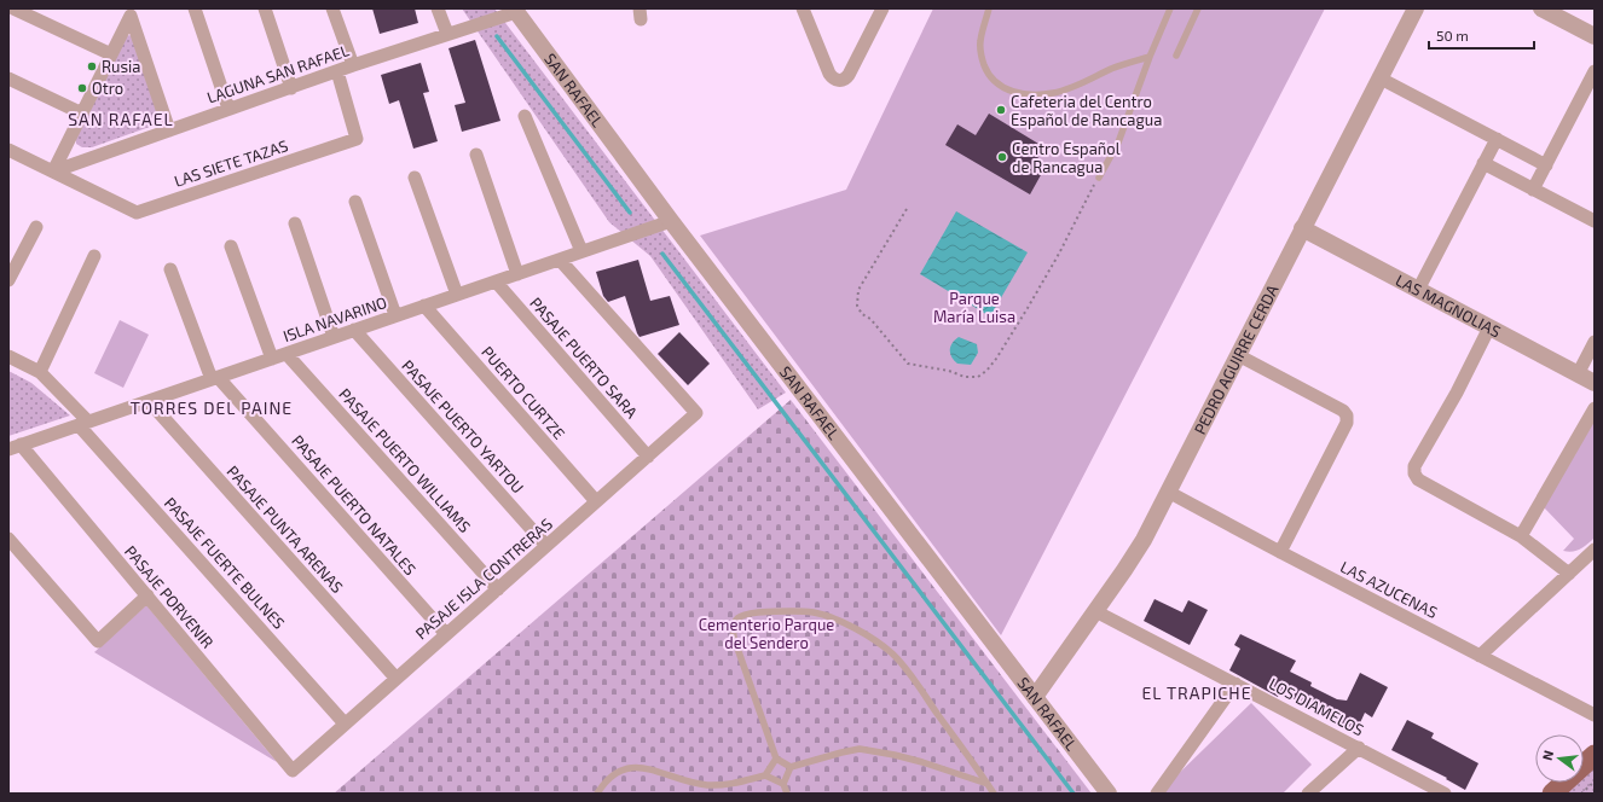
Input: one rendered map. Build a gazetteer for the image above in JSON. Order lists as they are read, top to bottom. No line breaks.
{"streets":{"street":["LAGUNA SAN RAFAEL","SAN RAFAEL","LAS SIETE TAZAS","LAS MAGNOLIAS","ISLA NAVARINO","PASAJE PUERTO SARA","PEDRO AGUIRRE CERDA","PUERTO CURTZE","PASAJE PUERTO YARTOU","PASAJE PUERTO WILLIAMS","PASAJE PUERTO NATALES","PASAJE PUNTA ARENAS","PASAJE FUERTE BULNES","PASAJE ISLA CONTRERAS","LAS AZUCENAS","PASAJE PORVENIR","LOS DIAMELOS"]},"crossings":[["LAGUNA SAN RAFAEL","SAN RAFAEL"],["LAGUNA SAN RAFAEL","LAS SIETE TAZAS"],["SAN RAFAEL","ISLA NAVARINO"],["SAN RAFAEL","PEDRO AGUIRRE CERDA"],["LAS MAGNOLIAS","PEDRO AGUIRRE CERDA"],["ISLA NAVARINO","PASAJE PUERTO SARA"],["ISLA NAVARINO","PUERTO CURTZE"],["ISLA NAVARINO","PASAJE PUERTO YARTOU"],["ISLA NAVARINO","PASAJE PUERTO WILLIAMS"],["ISLA NAVARINO","PASAJE PUERTO NATALES"],["ISLA NAVARINO","PASAJE PUNTA ARENAS"],["ISLA NAVARINO","PASAJE FUERTE BULNES"],["ISLA NAVARINO","PASAJE ISLA CONTRERAS"],["ISLA NAVARINO","PASAJE PORVENIR"],["PASAJE PUERTO SARA","PASAJE ISLA CONTRERAS"],["PEDRO AGUIRRE CERDA","LAS AZUCENAS"],["PEDRO AGUIRRE CERDA","LOS DIAMELOS"],["PUERTO CURTZE","PASAJE ISLA CONTRERAS"],["PASAJE PUERTO YARTOU","PASAJE ISLA CONTRERAS"],["PASAJE PUERTO WILLIAMS","PASAJE ISLA CONTRERAS"],["PASAJE PUERTO NATALES","PASAJE ISLA CONTRERAS"],["PASAJE PUNTA ARENAS","PASAJE ISLA CONTRERAS"],["PASAJE FUERTE BULNES","PASAJE ISLA CONTRERAS"],["PASAJE ISLA CONTRERAS","PASAJE PORVENIR"]],"districts":["SAN RAFAEL","TORRES DEL PAINE","EL TRAPICHE"],"parks":["Parque María Luisa","Cementerio Parque del Sendero"],"places":["Rusia","Otro","Cafeteria del Centro Español de Rancagua","Centro Español de Rancagua"],"scale_bar":"50 m","north":"left"}
